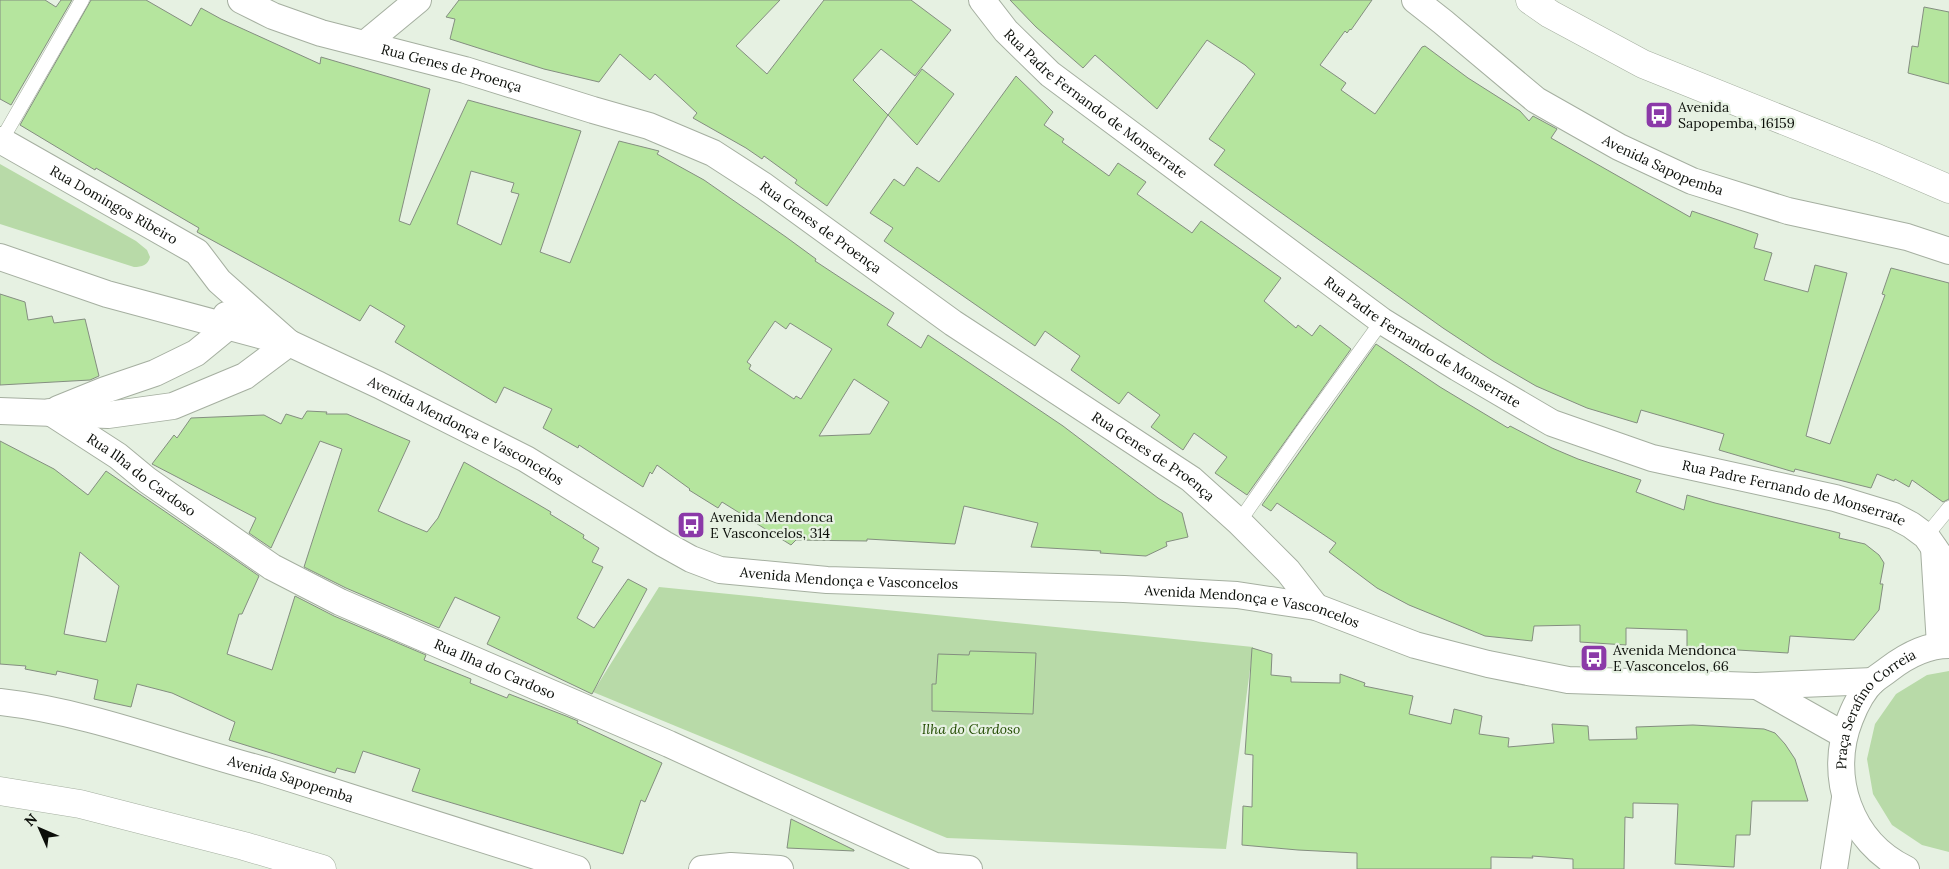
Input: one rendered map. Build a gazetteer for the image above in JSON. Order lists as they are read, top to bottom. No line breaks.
{"streets":{"street":["Rua Genes de Proença","Rua Padre Fernando de Monserrate","Avenida Sapopemba","Rua Domingos Ribeiro","Avenida Mendonça e Vasconcelos","Rua Ilha do Cardoso","Praça Serafino Correia"]},"crossings":[["Rua Genes de Proença","Avenida Mendonça e Vasconcelos"],["Rua Domingos Ribeiro","Avenida Mendonça e Vasconcelos"],["Avenida Mendonça e Vasconcelos","Praça Serafino Correia"]],"parks":["Ilha do Cardoso"],"places":{"bus stop":["Avenida Sapopemba, 16159","Avenida Mendonca E Vasconcelos, 314","Avenida Mendonca E Vasconcelos, 66"]},"north":"top left"}
